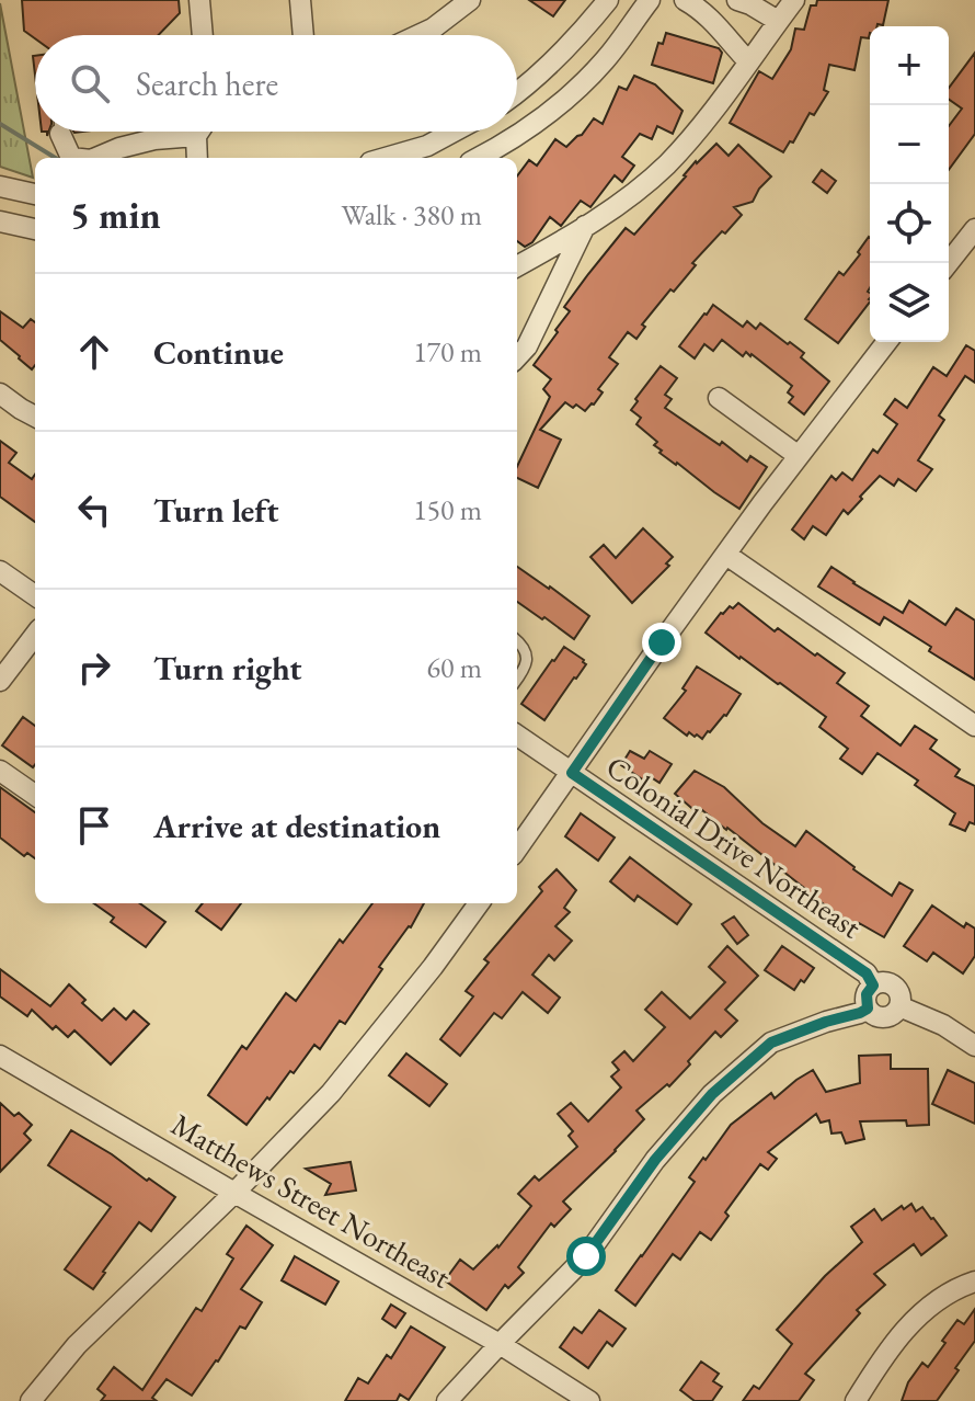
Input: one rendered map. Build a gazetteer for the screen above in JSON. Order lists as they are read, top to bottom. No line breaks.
{"streets":{"street":["Colonial Drive Northeast","Matthews Street Northeast"]},"page":{"map_buttons":["+","−"],"search":"Search here","heading":["5 min","Walk · 380 m"],"list":[["Continue","170 m"],["Turn left","150 m"],["Turn right","60 m"],"Arrive at destination"]}}
